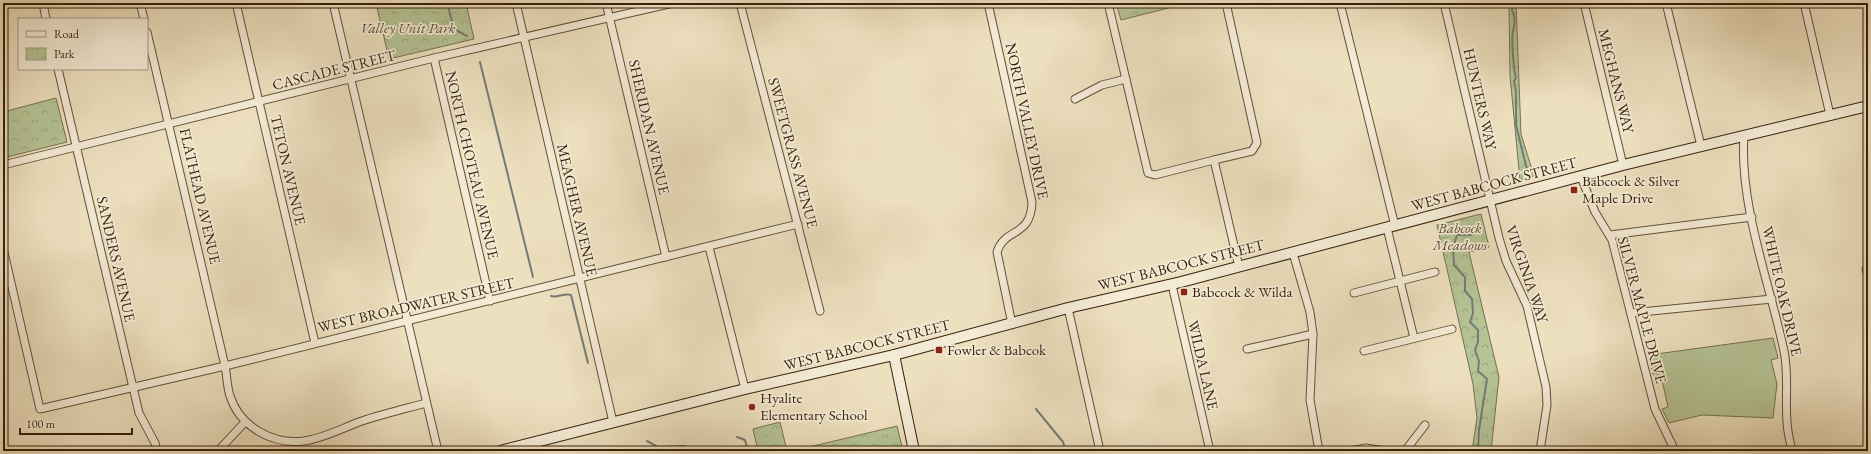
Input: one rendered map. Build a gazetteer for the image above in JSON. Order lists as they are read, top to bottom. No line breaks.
{"streets":{"street":["CASCADE STREET","MEGHANS WAY","HUNTERS WAY","NORTH VALLEY DRIVE","SHERIDAN AVENUE","SWEETGRASS AVENUE","NORTH CHOTEAU AVENUE","TETON AVENUE","WEST BABCOCK STREET","FLATHEAD AVENUE","MEAGHER AVENUE","SANDERS AVENUE","VIRGINIA WAY","WHITE OAK DRIVE","WEST BROADWATER STREET","SILVER MAPLE DRIVE","WILDA LANE"]},"crossings":[["CASCADE STREET","SHERIDAN AVENUE"],["CASCADE STREET","NORTH CHOTEAU AVENUE"],["CASCADE STREET","TETON AVENUE"],["CASCADE STREET","FLATHEAD AVENUE"],["CASCADE STREET","MEAGHER AVENUE"],["CASCADE STREET","SANDERS AVENUE"],["MEGHANS WAY","WEST BABCOCK STREET"],["HUNTERS WAY","WEST BABCOCK STREET"],["HUNTERS WAY","VIRGINIA WAY"],["NORTH VALLEY DRIVE","WEST BABCOCK STREET"],["SHERIDAN AVENUE","WEST BROADWATER STREET"],["SWEETGRASS AVENUE","WEST BROADWATER STREET"],["NORTH CHOTEAU AVENUE","WEST BROADWATER STREET"],["TETON AVENUE","WEST BROADWATER STREET"],["WEST BABCOCK STREET","MEAGHER AVENUE"],["WEST BABCOCK STREET","VIRGINIA WAY"],["WEST BABCOCK STREET","WHITE OAK DRIVE"],["WEST BABCOCK STREET","SILVER MAPLE DRIVE"],["WEST BABCOCK STREET","WILDA LANE"],["FLATHEAD AVENUE","WEST BROADWATER STREET"],["MEAGHER AVENUE","WEST BROADWATER STREET"],["SANDERS AVENUE","WEST BROADWATER STREET"]],"parks":["Valley Unit Park","Babcock Meadows"],"places":{"transit":["Babcock & Silver Maple Drive","Babcock & Wilda","Fowler & Babcok"],"other":["Hyalite Elementary School"]},"legend":["Road","Park"],"scale_bar":"100 m"}
